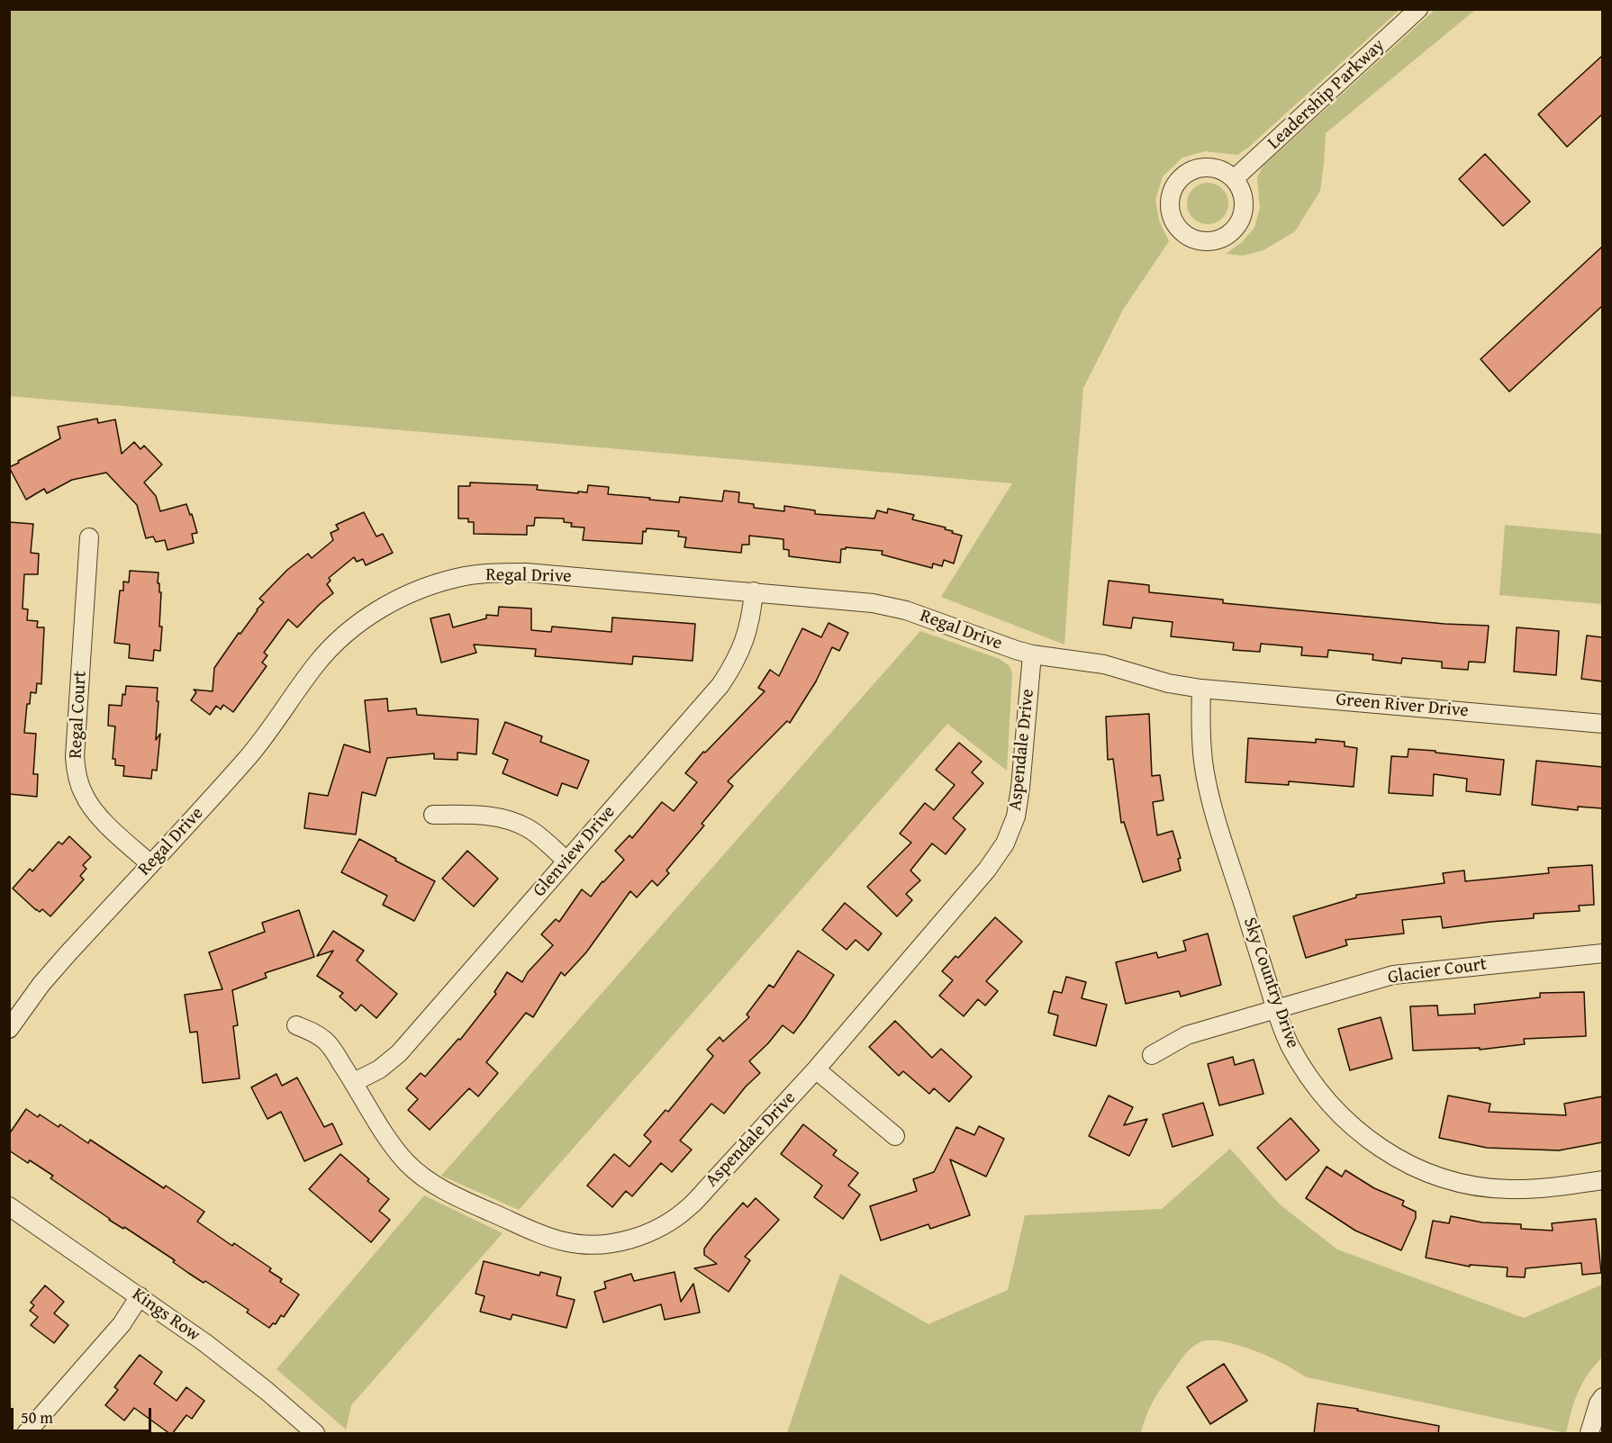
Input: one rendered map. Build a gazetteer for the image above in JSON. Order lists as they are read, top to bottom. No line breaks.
{"streets":{"street":["Leadership Parkway","Regal Drive","Green River Drive","Regal Court","Aspendale Drive","Glenview Drive","Glacier Court","Sky Country Drive","Kings Row"]},"crossings":[["Regal Drive","Green River Drive"],["Regal Drive","Regal Court"],["Regal Drive","Aspendale Drive"],["Regal Drive","Glenview Drive"],["Regal Drive","Sky Country Drive"],["Green River Drive","Sky Country Drive"],["Aspendale Drive","Glenview Drive"],["Glacier Court","Sky Country Drive"]],"scale_bar":"50 m"}
